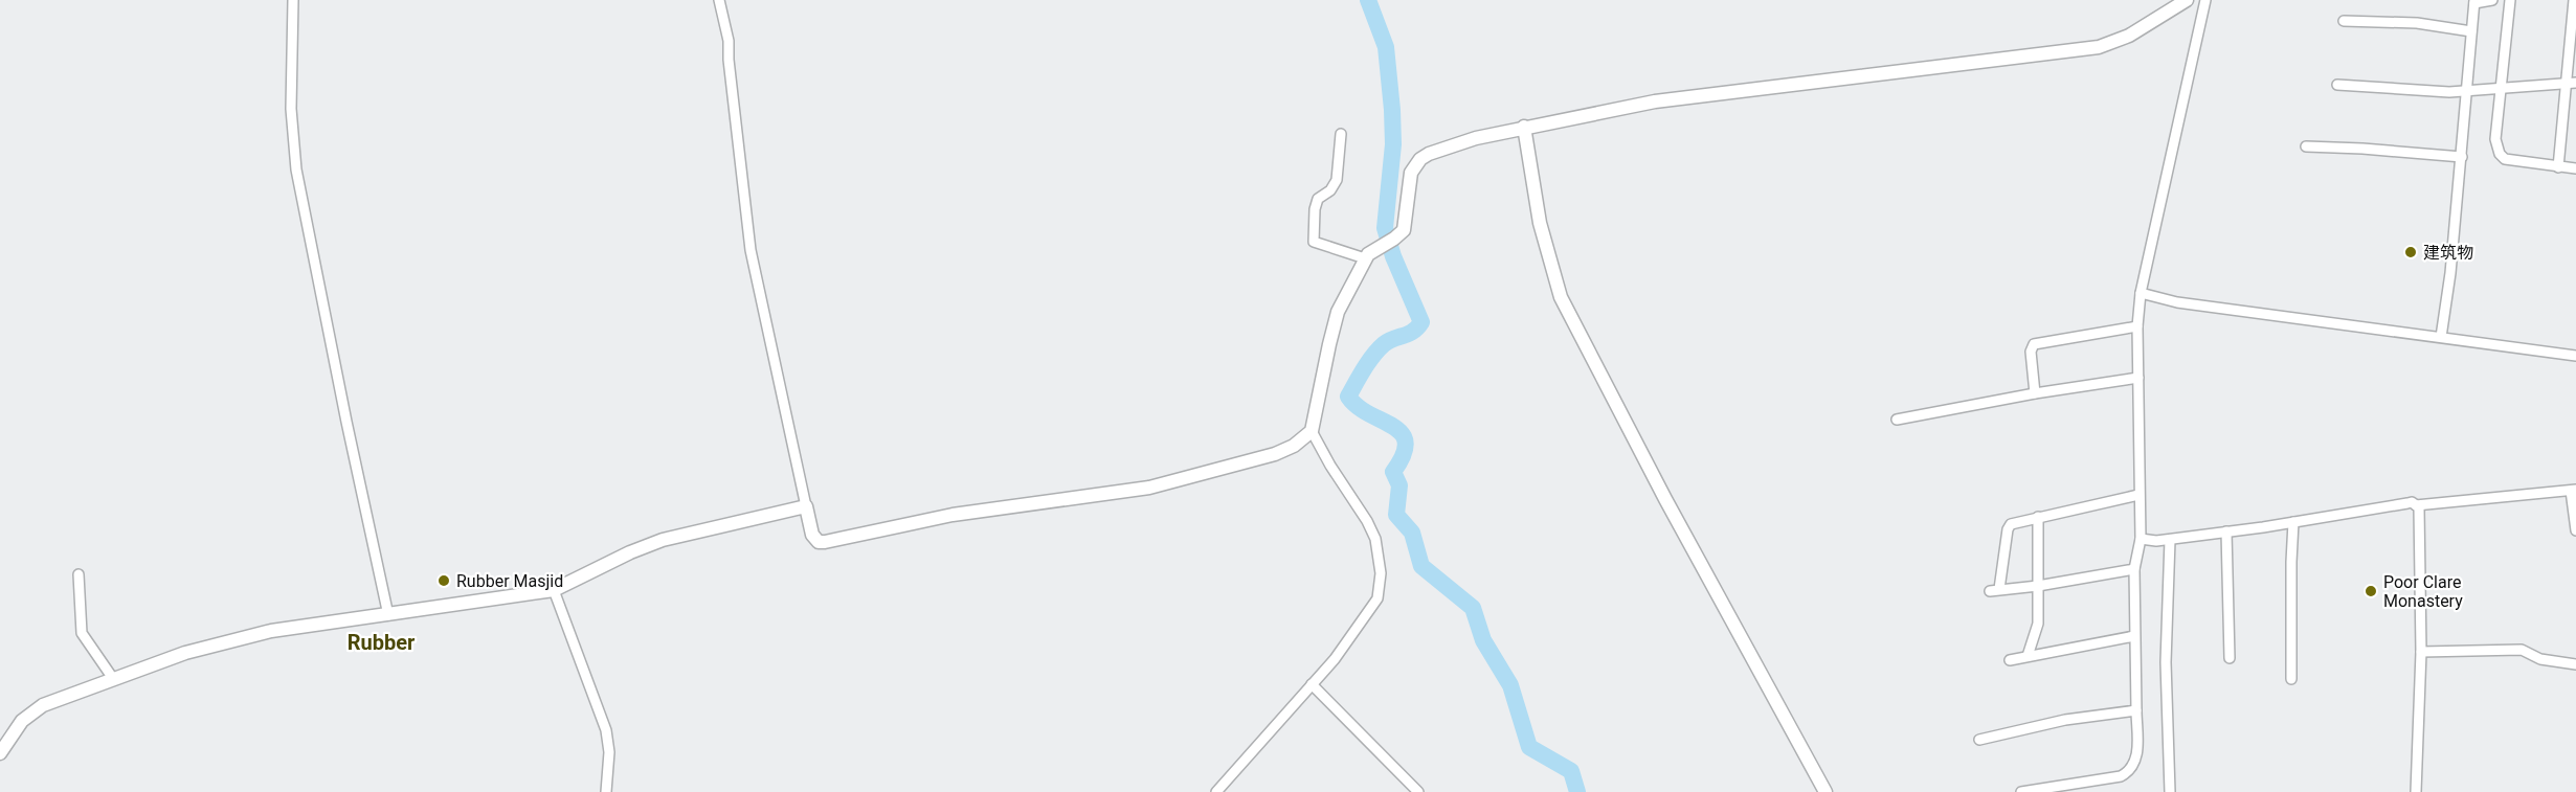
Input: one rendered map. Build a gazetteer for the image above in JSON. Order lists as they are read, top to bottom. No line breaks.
{"districts":["Rubber"],"places":["建筑物","Rubber Masjid","Poor Clare Monastery"]}
